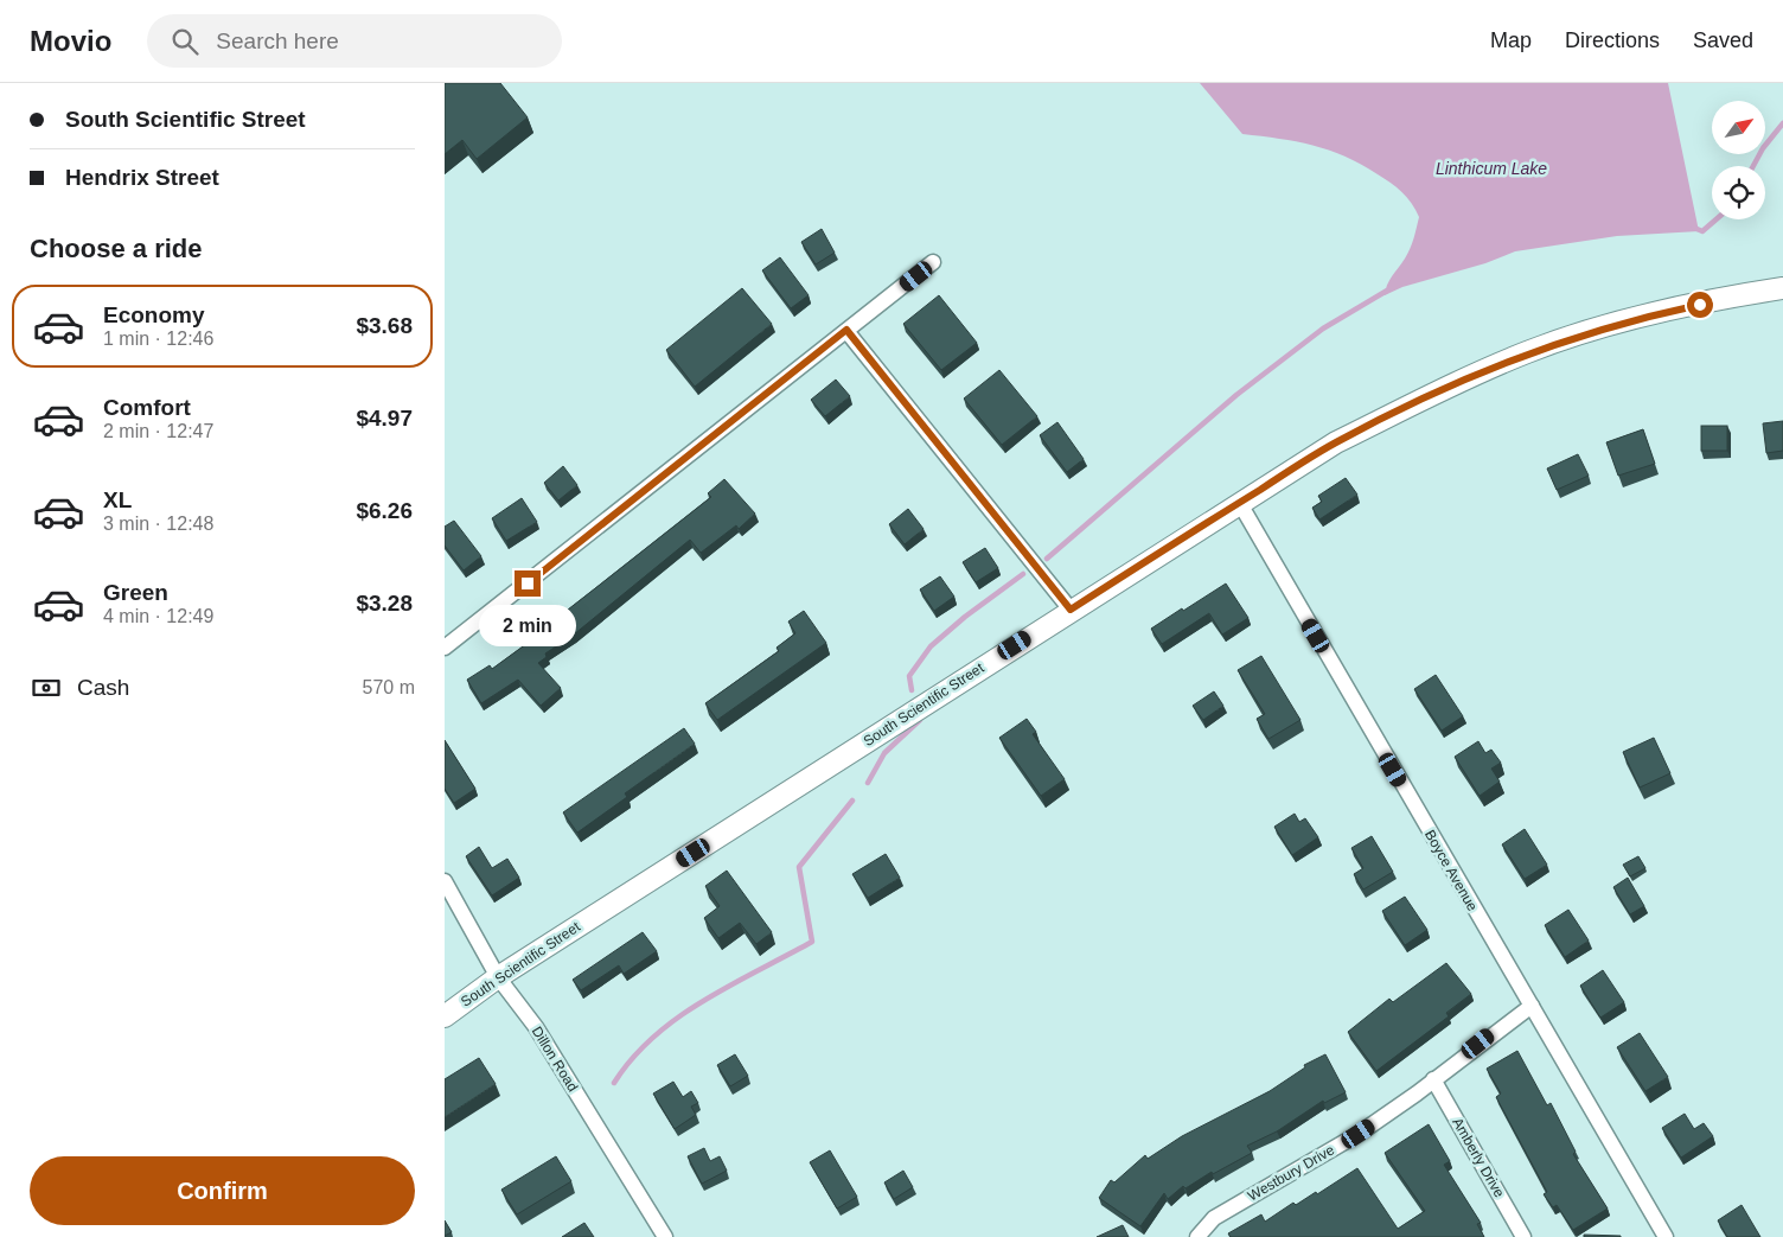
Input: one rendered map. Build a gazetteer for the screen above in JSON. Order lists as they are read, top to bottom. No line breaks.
{"streets":{"street":["South Scientific Street","Boyce Avenue","Dillon Road","Amberly Drive","Westbury Drive"]},"crossings":[["South Scientific Street","Boyce Avenue"],["South Scientific Street","Dillon Road"],["Boyce Avenue","Westbury Drive"],["Amberly Drive","Westbury Drive"]],"water":["Linthicum Lake"],"north":"top right","page":{"header":"Movio","search":"Search here","nav":["Map","Directions","Saved"],"banner":["South Scientific Street","Hendrix Street"],"heading":"Choose a ride","list":[{"name":"Economy","note":"1 min · 12:46","value":"$3.68"},{"name":"Comfort","note":"2 min · 12:47","value":"$4.97"},{"name":"XL","note":"3 min · 12:48","value":"$6.26"},{"name":"Green","note":"4 min · 12:49","value":"$3.28"}],"bubble":"2 min","pay":["Cash","570 m"],"buttons":"Confirm"}}
